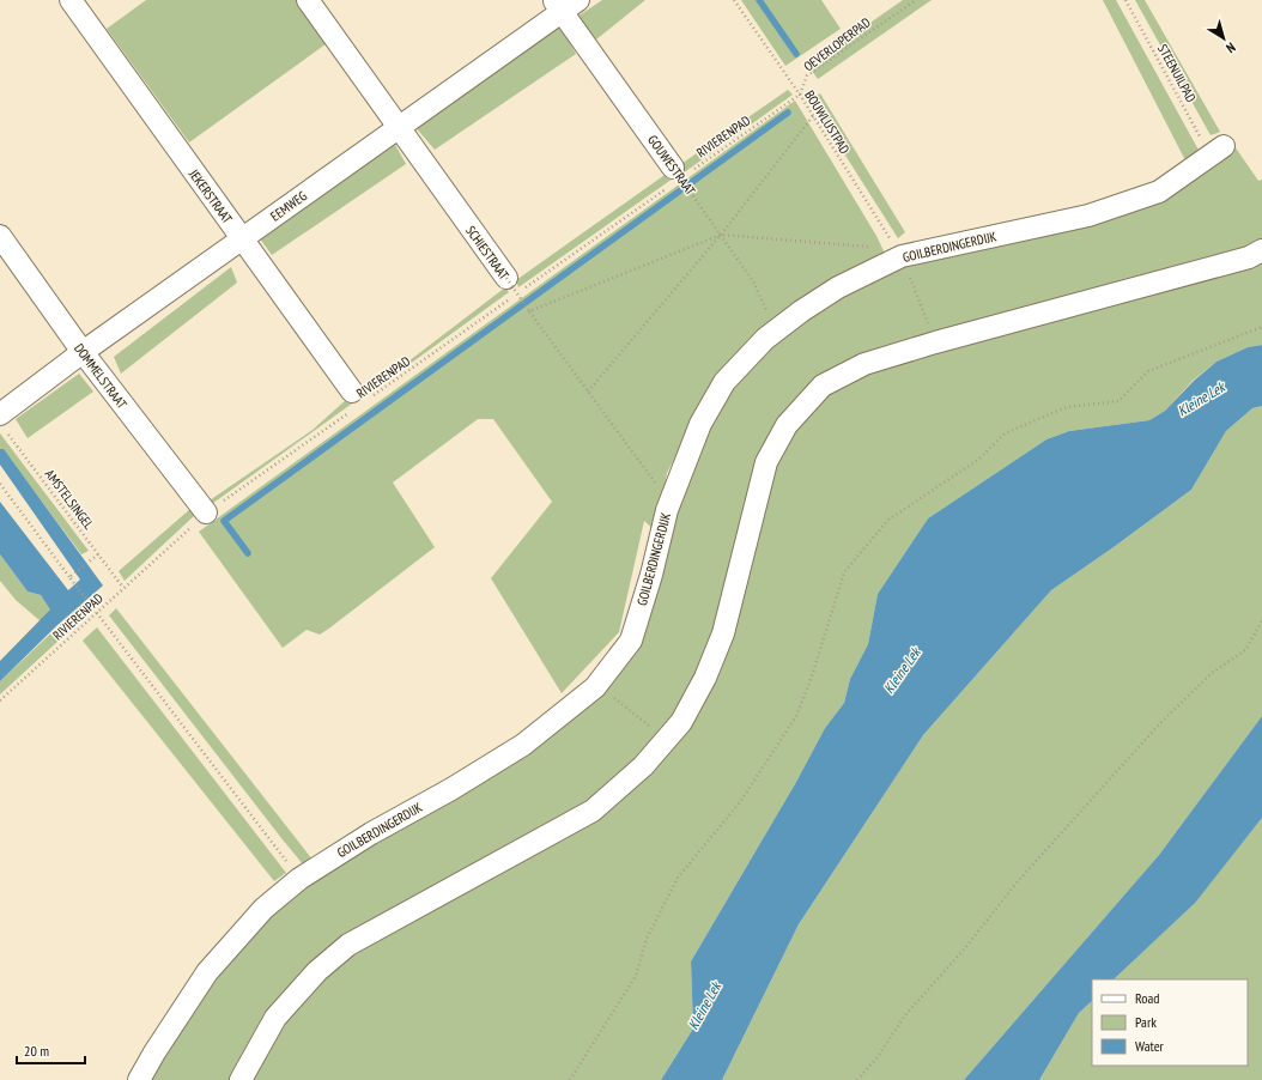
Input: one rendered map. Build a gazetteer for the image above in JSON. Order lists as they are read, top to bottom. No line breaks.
{"streets":{"street":["GOUWESTRAAT","JEKERSTRAAT","EEMWEG","GOILBERDINGERDIJK","SCHIESTRAAT","DOMMELSTRAAT"],"path":["OEVERLOPERPAD","STEENUILPAD","BOUWLUSTPAD","RIVIERENPAD","AMSTELSINGEL"]},"crossings":[["OEVERLOPERPAD","BOUWLUSTPAD"],["OEVERLOPERPAD","RIVIERENPAD"],["STEENUILPAD","GOILBERDINGERDIJK"],["BOUWLUSTPAD","RIVIERENPAD"],["BOUWLUSTPAD","GOILBERDINGERDIJK"],["RIVIERENPAD","GOUWESTRAAT"],["RIVIERENPAD","JEKERSTRAAT"],["RIVIERENPAD","SCHIESTRAAT"],["RIVIERENPAD","DOMMELSTRAAT"],["RIVIERENPAD","AMSTELSINGEL"],["GOUWESTRAAT","EEMWEG"],["GOUWESTRAAT","GOILBERDINGERDIJK"],["JEKERSTRAAT","EEMWEG"],["EEMWEG","SCHIESTRAAT"],["EEMWEG","DOMMELSTRAAT"],["EEMWEG","AMSTELSINGEL"]],"water":["Kleine Lek"],"legend":["Road","Park","Water"],"scale_bar":"20 m","north":"bottom right"}
